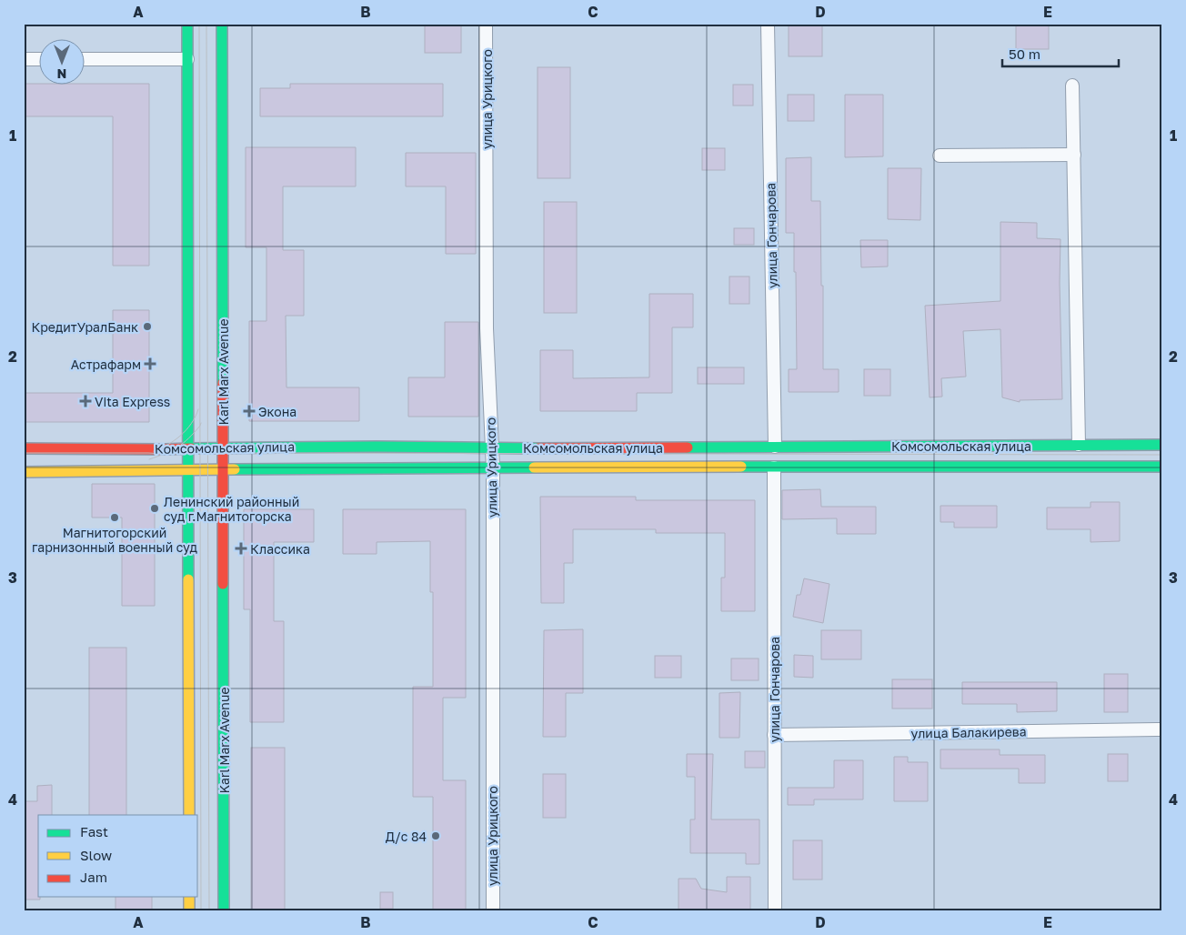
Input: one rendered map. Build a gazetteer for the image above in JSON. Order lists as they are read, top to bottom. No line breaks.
{"streets":{"main road":["Karl Marx Avenue","Комсомольская улица"],"street":["улица Урицкого","улица Гончарова","улица Балакирева"]},"crossings":[["улица Урицкого","Комсомольская улица"],["улица Гончарова","Комсомольская улица"],["улица Гончарова","улица Балакирева"],["Karl Marx Avenue","Комсомольская улица"]],"places":{"other":["КредитУралБанк","Ленинский районный суд г.Магнитогорска","Магнитогорский гарнизонный военный суд","Д/с 84"],"health":["Астрафарм","Vita Express","Экона","Классика"]},"legend":["Fast","Slow","Jam"],"scale_bar":"50 m","north":"bottom","grid":{"columns":["A","B","C","D","E"],"rows":["1","2","3","4"]}}
